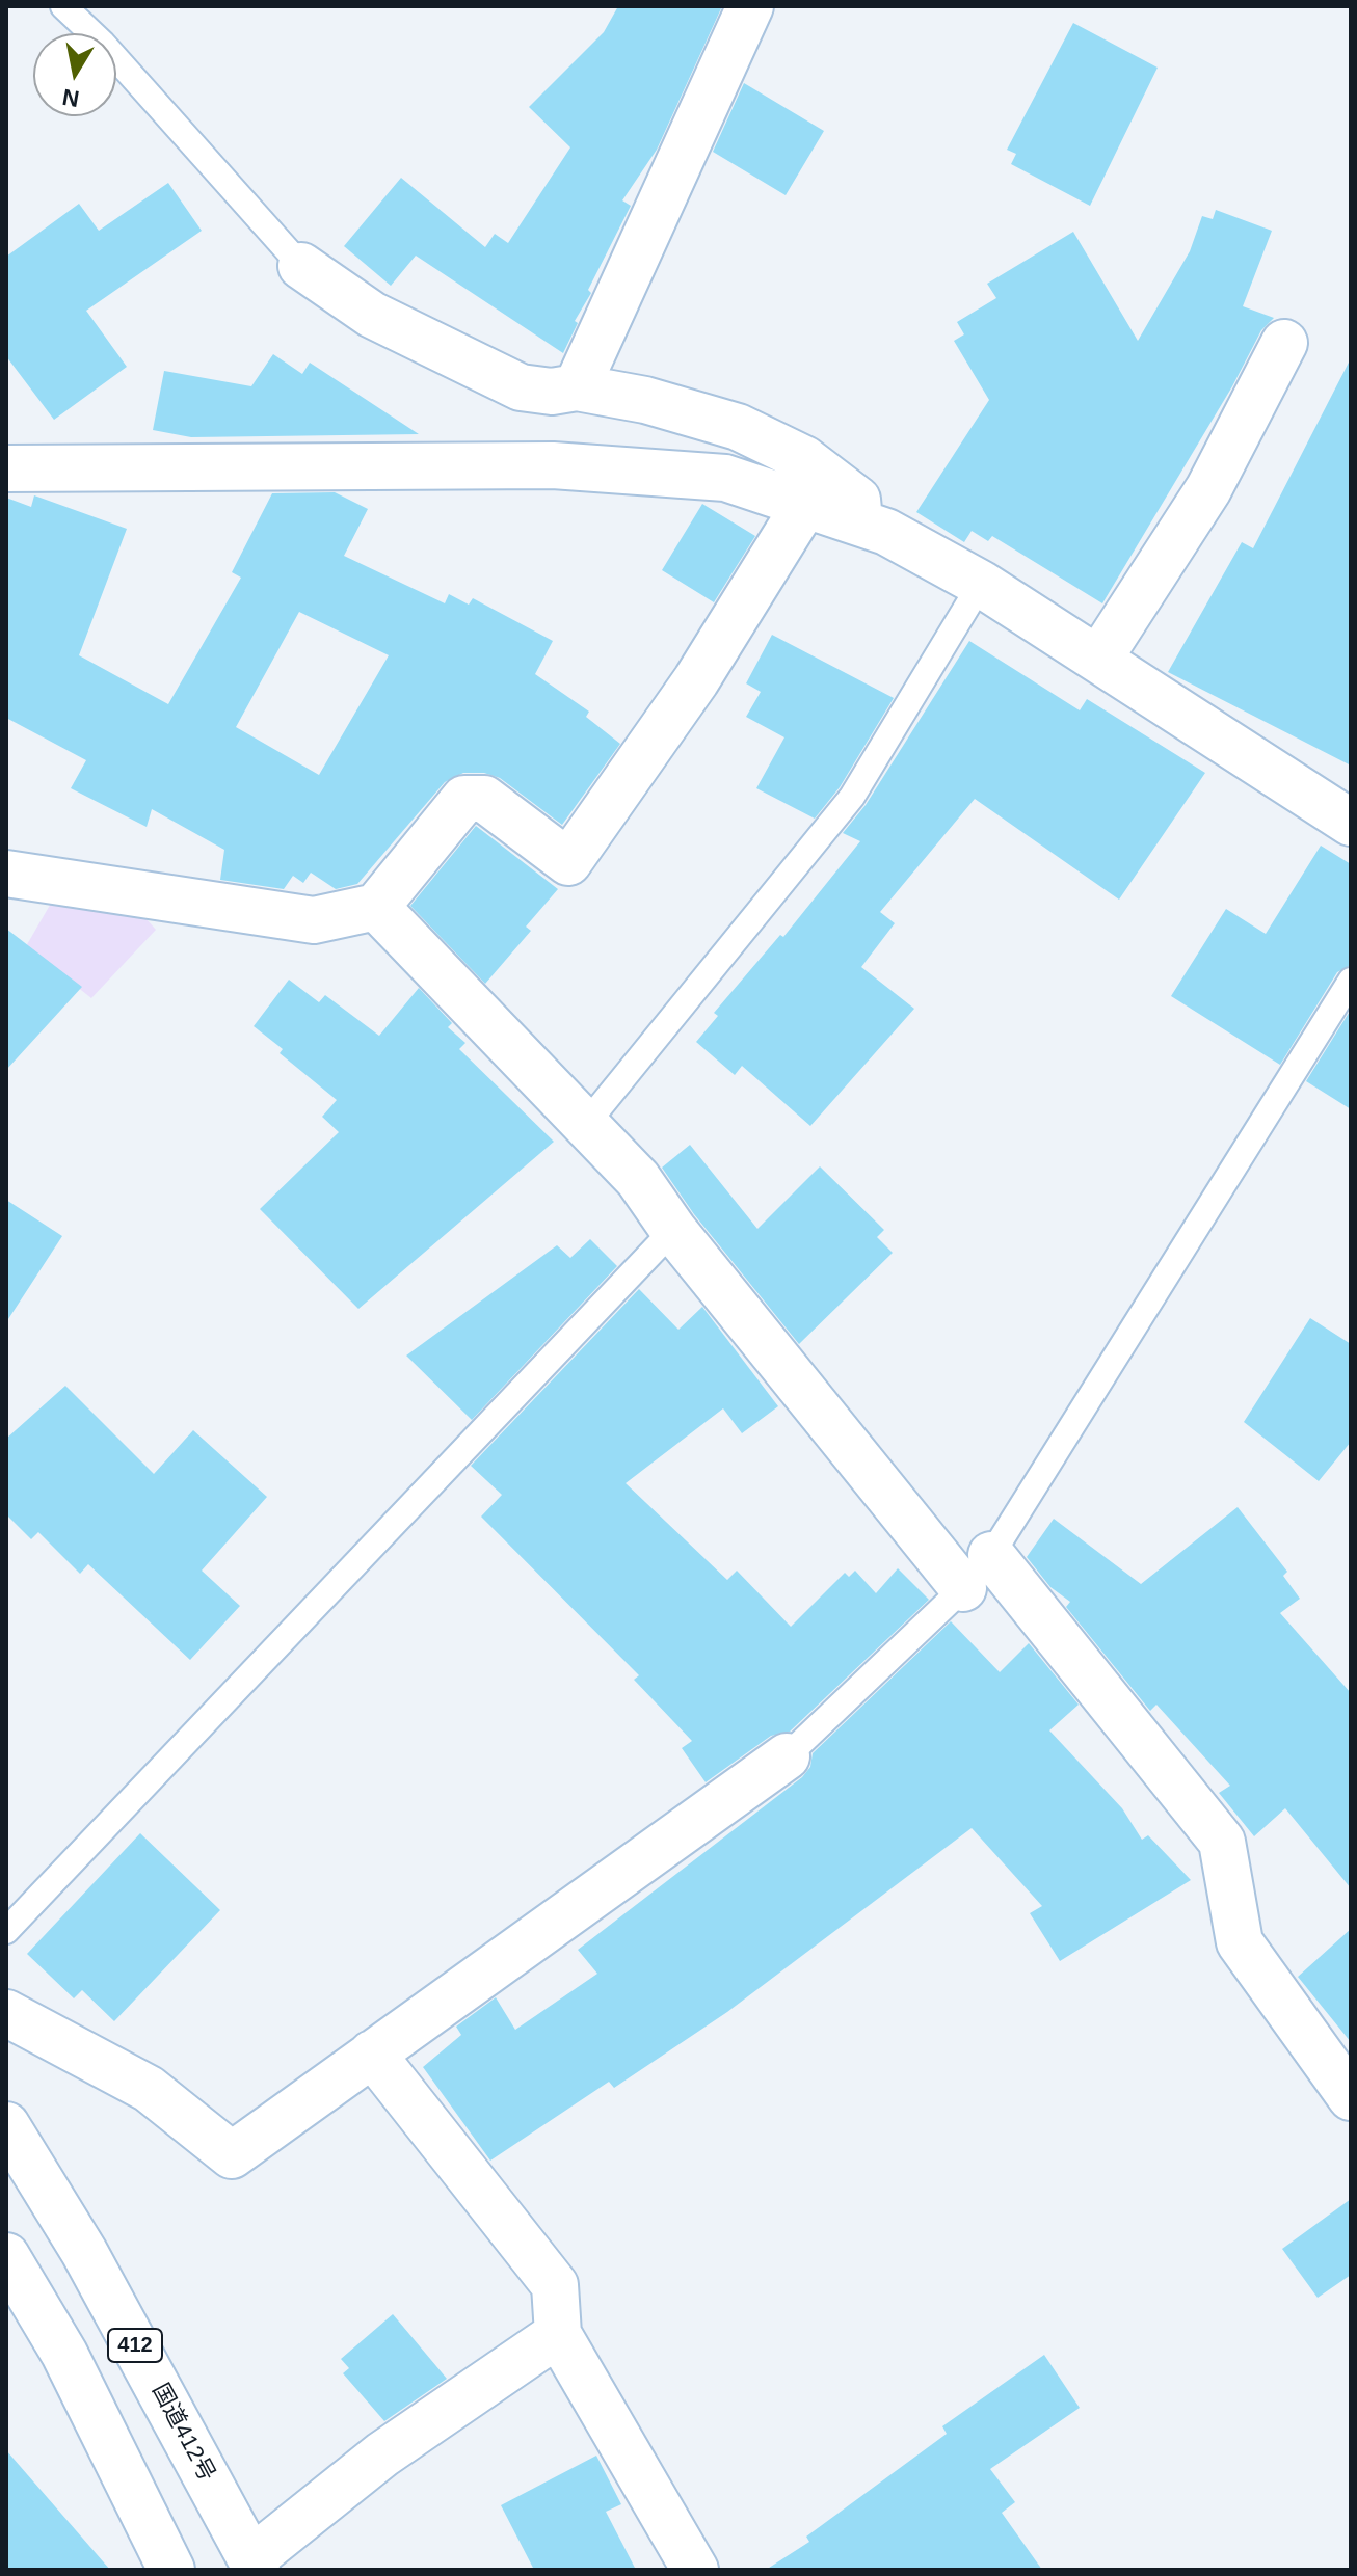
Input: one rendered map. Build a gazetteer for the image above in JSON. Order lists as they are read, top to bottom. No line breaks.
{"streets":{"main road":["412","国道412号"]},"north":"bottom"}
